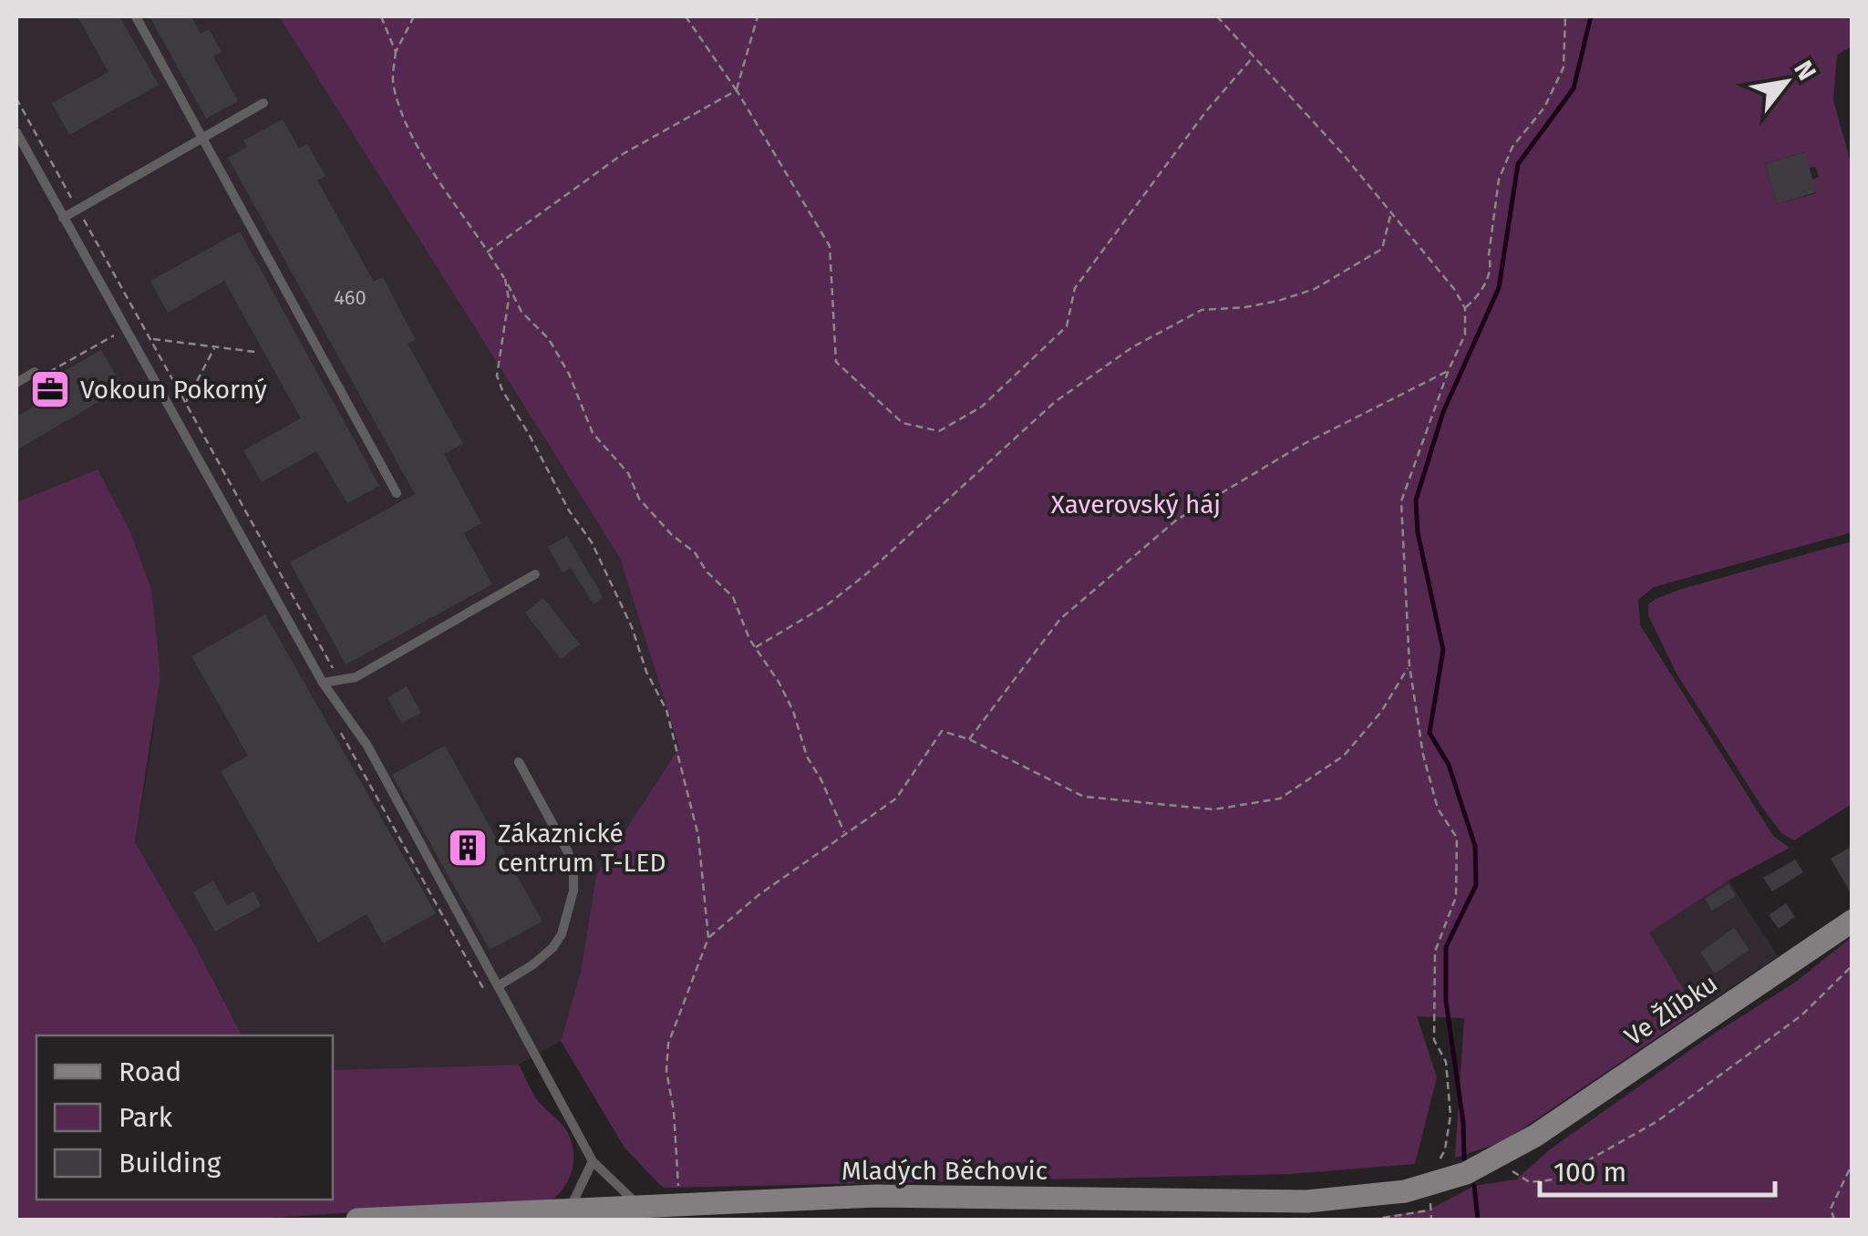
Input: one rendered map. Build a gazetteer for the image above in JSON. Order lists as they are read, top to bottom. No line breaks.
{"streets":{"street":["Ve Žlíbku","Mladých Běchovic"]},"crossings":[["Ve Žlíbku","Mladých Běchovic"]],"parks":["Xaverovský háj"],"places":{"office":["Vokoun Pokorný"],"building":["Zákaznické centrum T-LED"]},"house_numbers":["460"],"legend":["Road","Park","Building"],"scale_bar":"100 m","north":"top right"}
